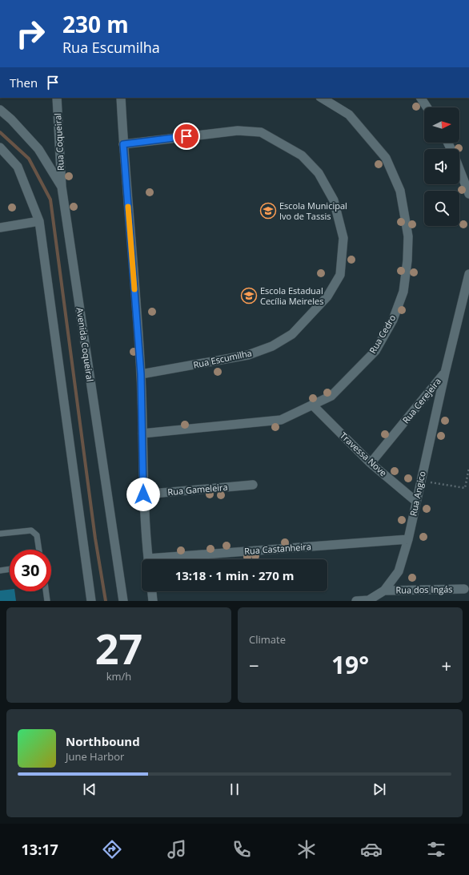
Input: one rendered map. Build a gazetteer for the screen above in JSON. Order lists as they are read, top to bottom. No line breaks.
{"streets":{"street":["Rua Coqueiral","Rua Cedro","Avenida Coqueiral","Rua Escumilha","Rua Cerejeira","Travessa Nove","Rua Gameleira","Rua Angico","Rua Castanheira","Rua dos Ingás"]},"crossings":[["Rua Coqueiral","Avenida Coqueiral"],["Rua Cedro","Travessa Nove"],["Rua Cerejeira","Travessa Nove"],["Rua Cerejeira","Rua Angico"],["Travessa Nove","Rua Angico"],["Rua Angico","Rua Castanheira"],["Rua Angico","Rua dos Ingás"]],"places":{"school or university":["Escola Municipal Ivo de Tassis","Escola Estadual Cecília Meireles"]},"north":"right","page":{"turn":["230 m","Rua Escumilha"],"then":"Then","limit":"30","trip":"13:18 · 1 min · 270 m","tile":[["27","km/h"],"Climate"],"heat":["−","19°","+"],"song":["Northbound","June Harbor"],"tabs":"13:17"}}
